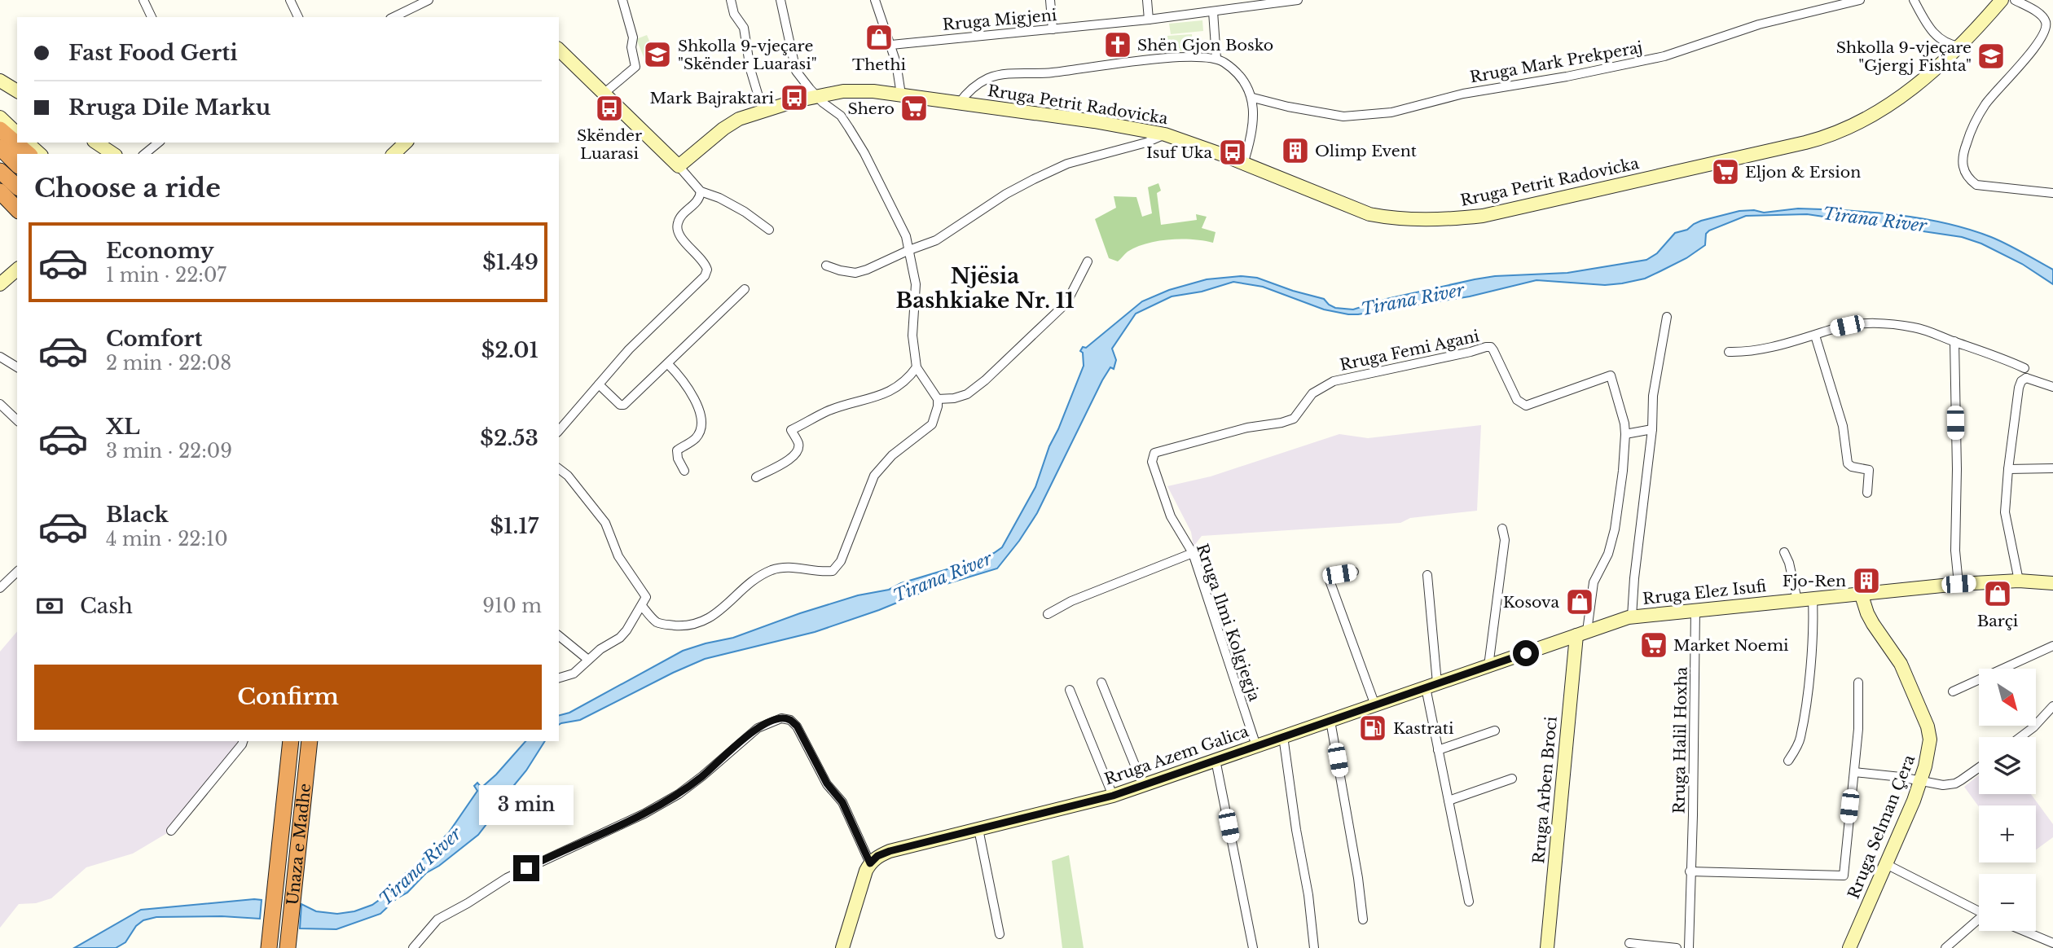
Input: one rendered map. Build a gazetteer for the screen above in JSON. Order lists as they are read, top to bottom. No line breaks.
{"streets":{"highway":["Unaza e Madhe"],"main road":["Rruga Petrit Radovicka","Rruga Elez Isufi","Rruga Azem Galica","Rruga Arben Broci","Rruga Selman Çera"],"street":["Rruga Migjeni","Rruga Mark Prekperaj","Rruga Femi Agani","Rruga Ilmi Kolgjegja","Rruga Halil Hoxha"]},"crossings":[["Rruga Femi Agani","Rruga Ilmi Kolgjegja"],["Rruga Elez Isufi","Rruga Halil Hoxha"],["Rruga Elez Isufi","Rruga Azem Galica"],["Rruga Elez Isufi","Rruga Arben Broci"],["Rruga Elez Isufi","Rruga Selman Çera"],["Rruga Ilmi Kolgjegja","Rruga Azem Galica"],["Rruga Azem Galica","Rruga Arben Broci"]],"districts":["Njësia Bashkiake Nr. 11"],"water":["Tirana River"],"places":{"shop":["Thethi","Barçi","Kosova"],"church":["Shën Gjon Bosko"],"school or university":["Shkolla 9-vjeçare \"Skënder Luarasi\"","Shkolla 9-vjeçare \"Gjergj Fishta\""],"bus stop":["Mark Bajraktari","Skënder Luarasi","Isuf Uka"],"supermarket":["Shero","Eljon & Ersion","Market Noemi"],"building":["Olimp Event","Fjo-Ren"],"fuel station":["Kastrati"]},"north":"bottom right","page":{"banner":["Fast Food Gerti","Rruga Dile Marku"],"heading":"Choose a ride","list":[{"name":"Economy","note":"1 min · 22:07","value":"$1.49"},{"name":"Comfort","note":"2 min · 22:08","value":"$2.01"},{"name":"XL","note":"3 min · 22:09","value":"$2.53"},{"name":"Black","note":"4 min · 22:10","value":"$1.17"}],"pay":["Cash","910 m"],"buttons":"Confirm","map_buttons":["+","−"],"bubble":"3 min"}}
